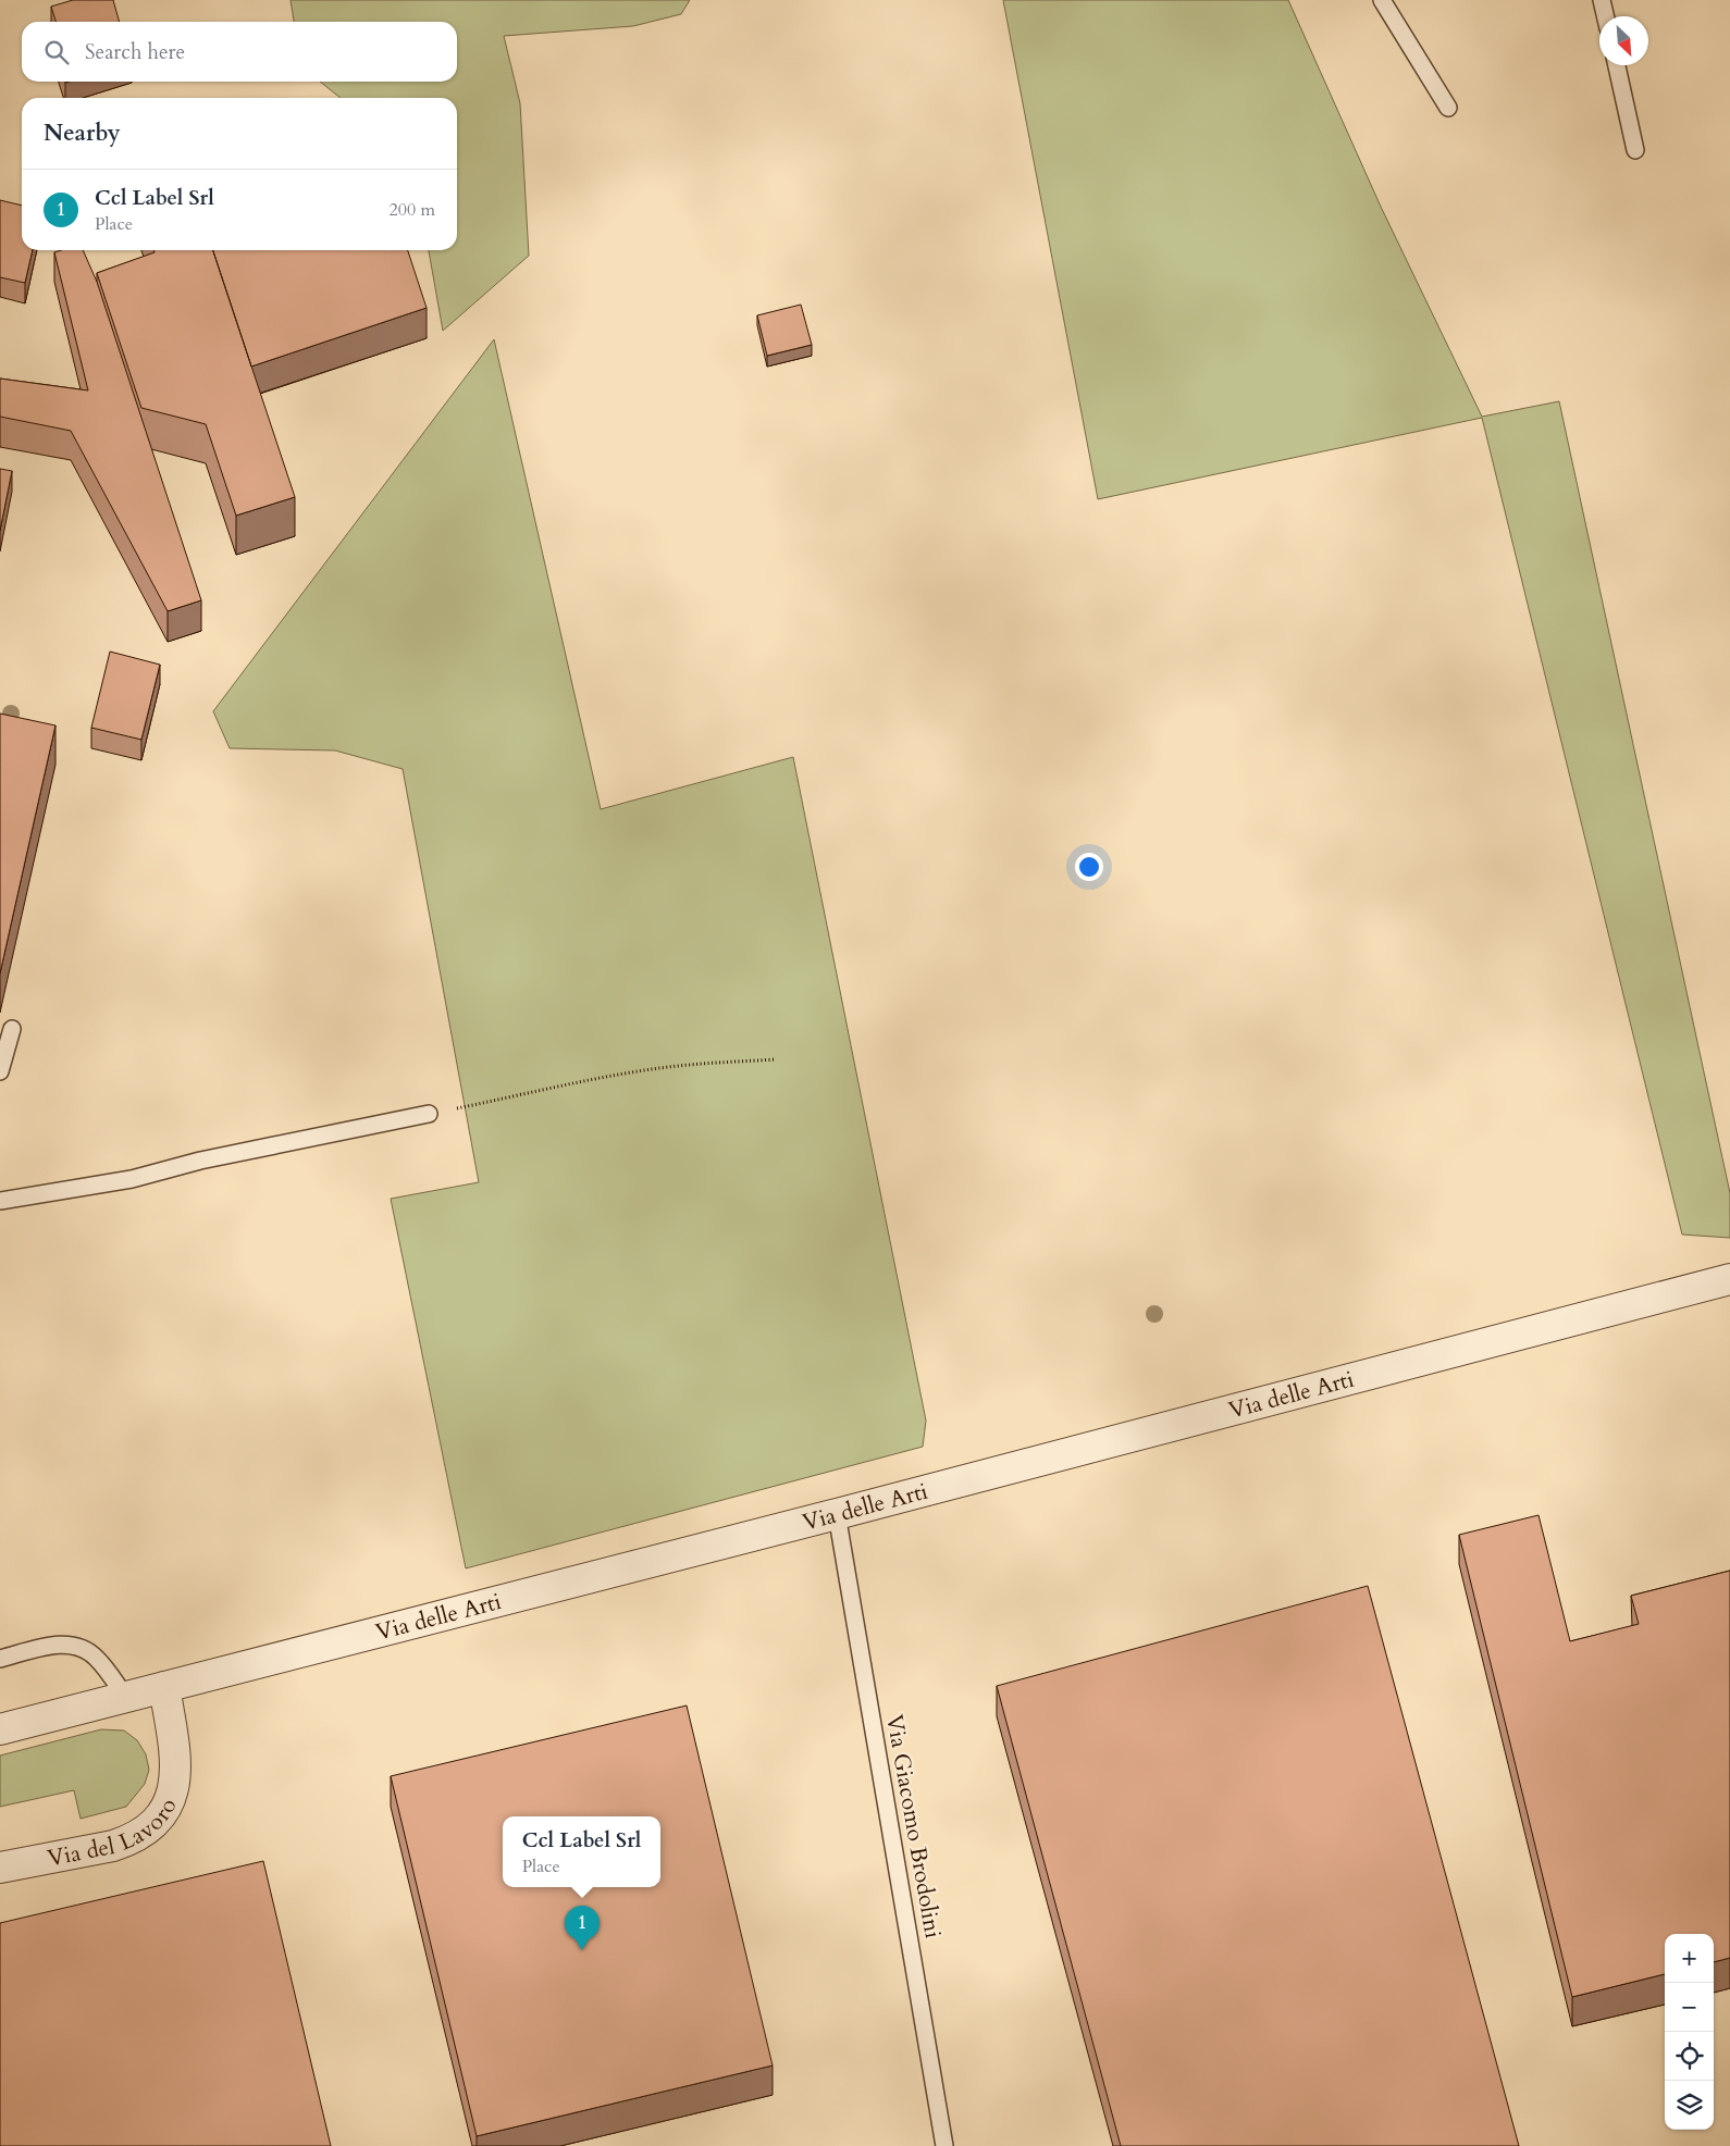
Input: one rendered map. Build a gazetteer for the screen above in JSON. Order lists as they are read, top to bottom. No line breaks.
{"streets":{"street":["Via delle Arti","Via del Lavoro"],"lane":["Via Giacomo Brodolini"]},"crossings":[["Via delle Arti","Via del Lavoro"],["Via delle Arti","Via Giacomo Brodolini"]],"north":"bottom right","page":{"search":"Search here","heading":"Nearby","list":[{"mark":"1","name":"Ccl Label Srl","note":"Place","value":"200 m"}],"popup":["Ccl Label Srl","Place"],"pins":"1","map_buttons":["+","−"]}}
